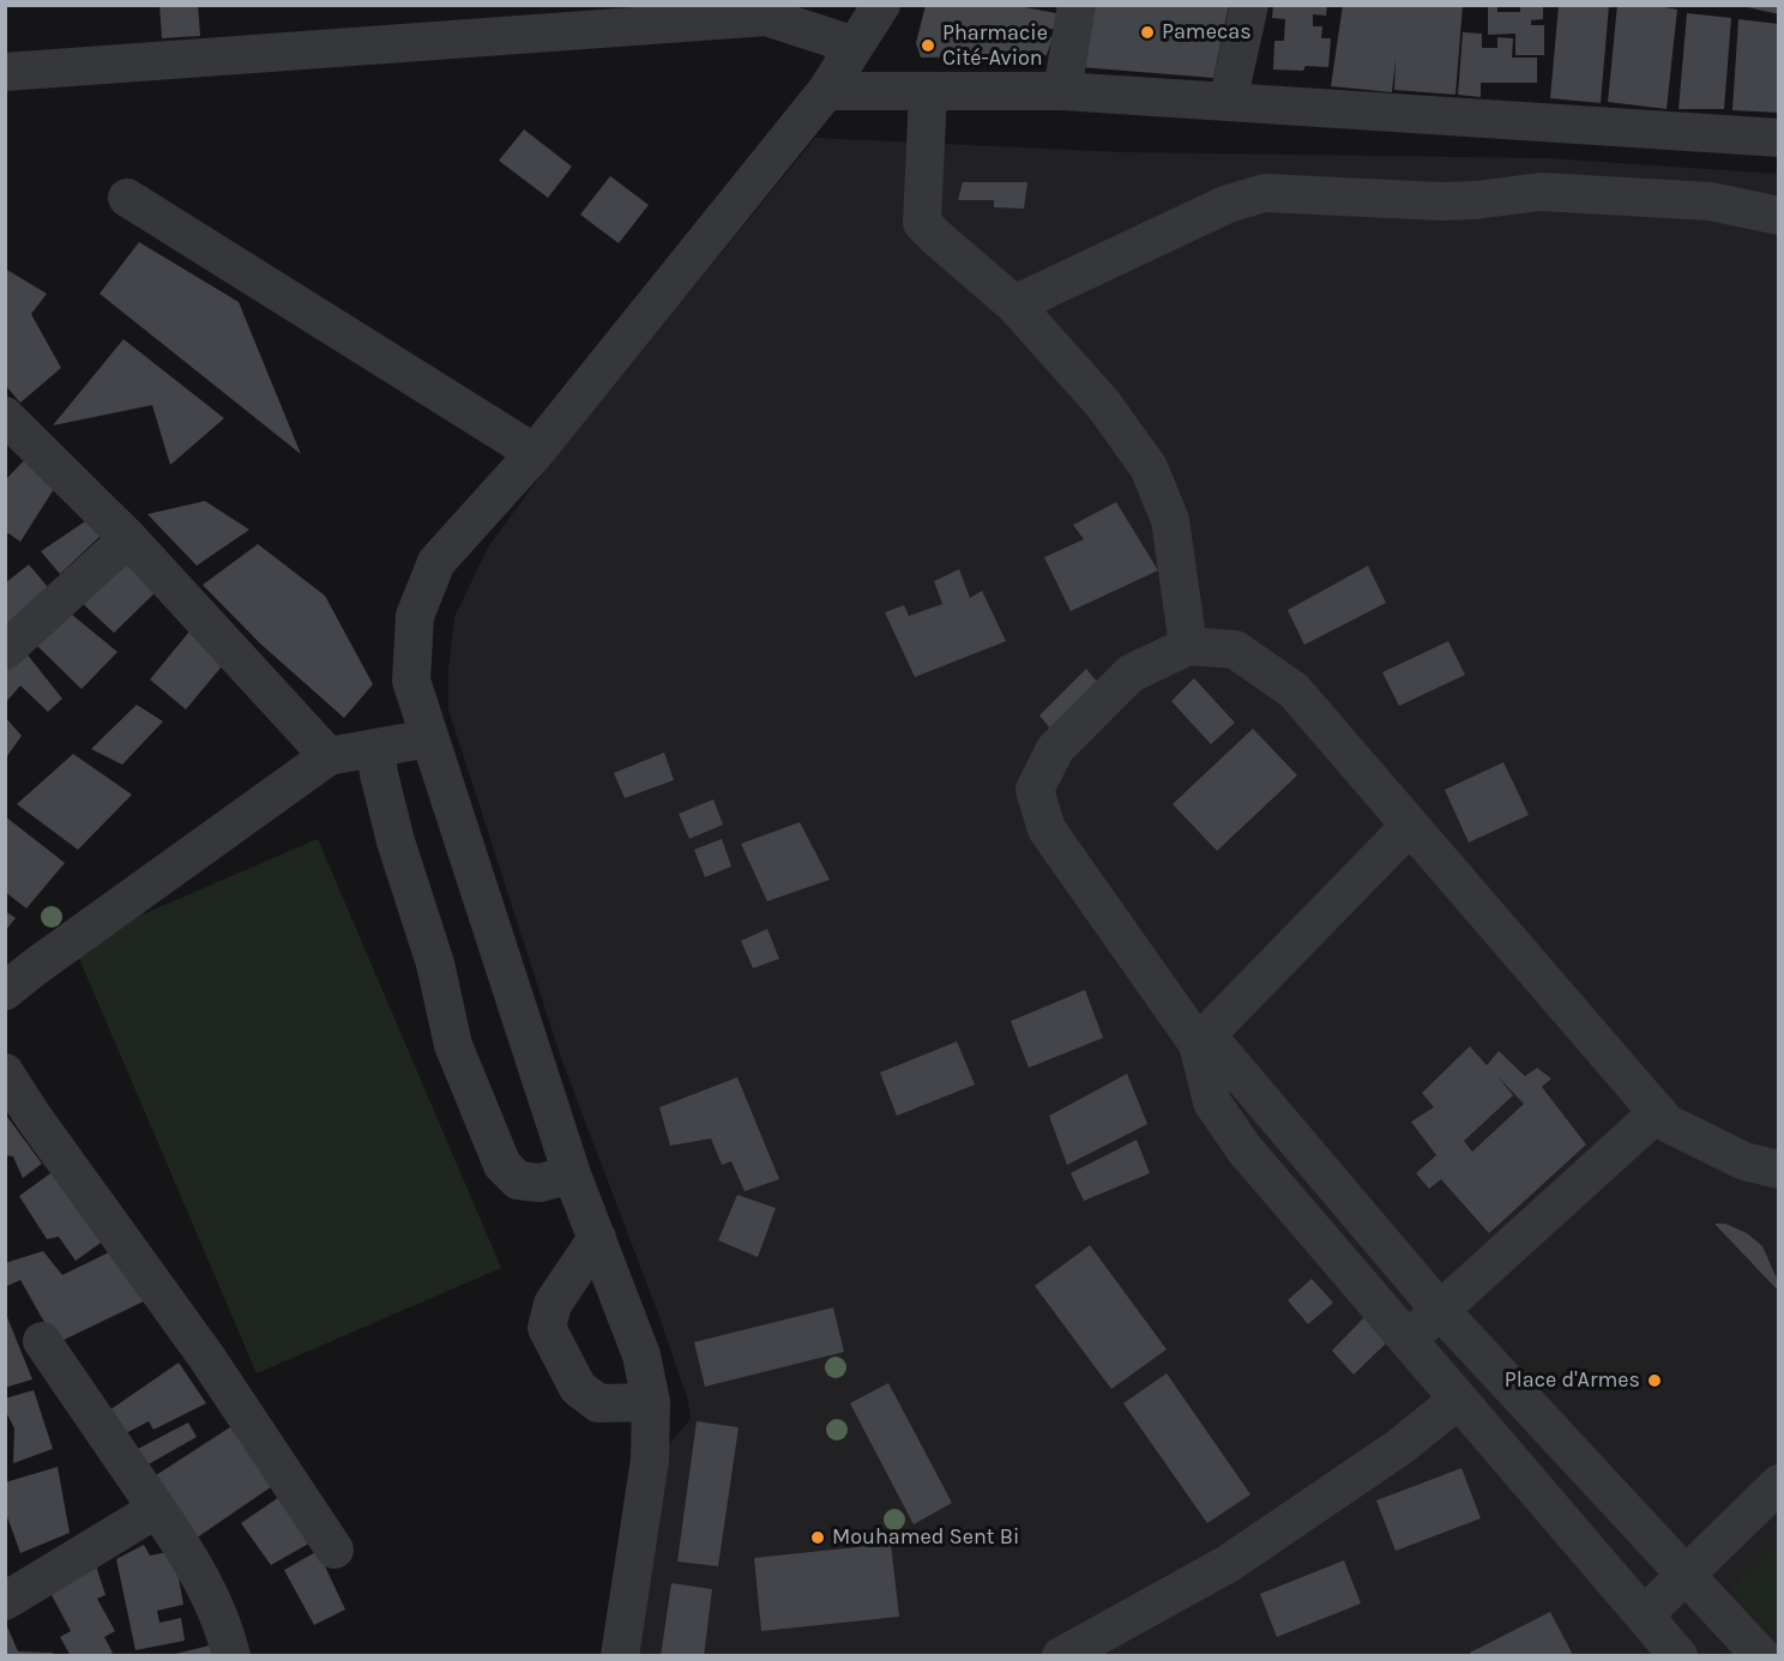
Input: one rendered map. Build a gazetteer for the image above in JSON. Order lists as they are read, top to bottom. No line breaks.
{"places":["Pamecas","Pharmacie Cité-Avion","Place d'Armes","Mouhamed Sent Bi"]}
